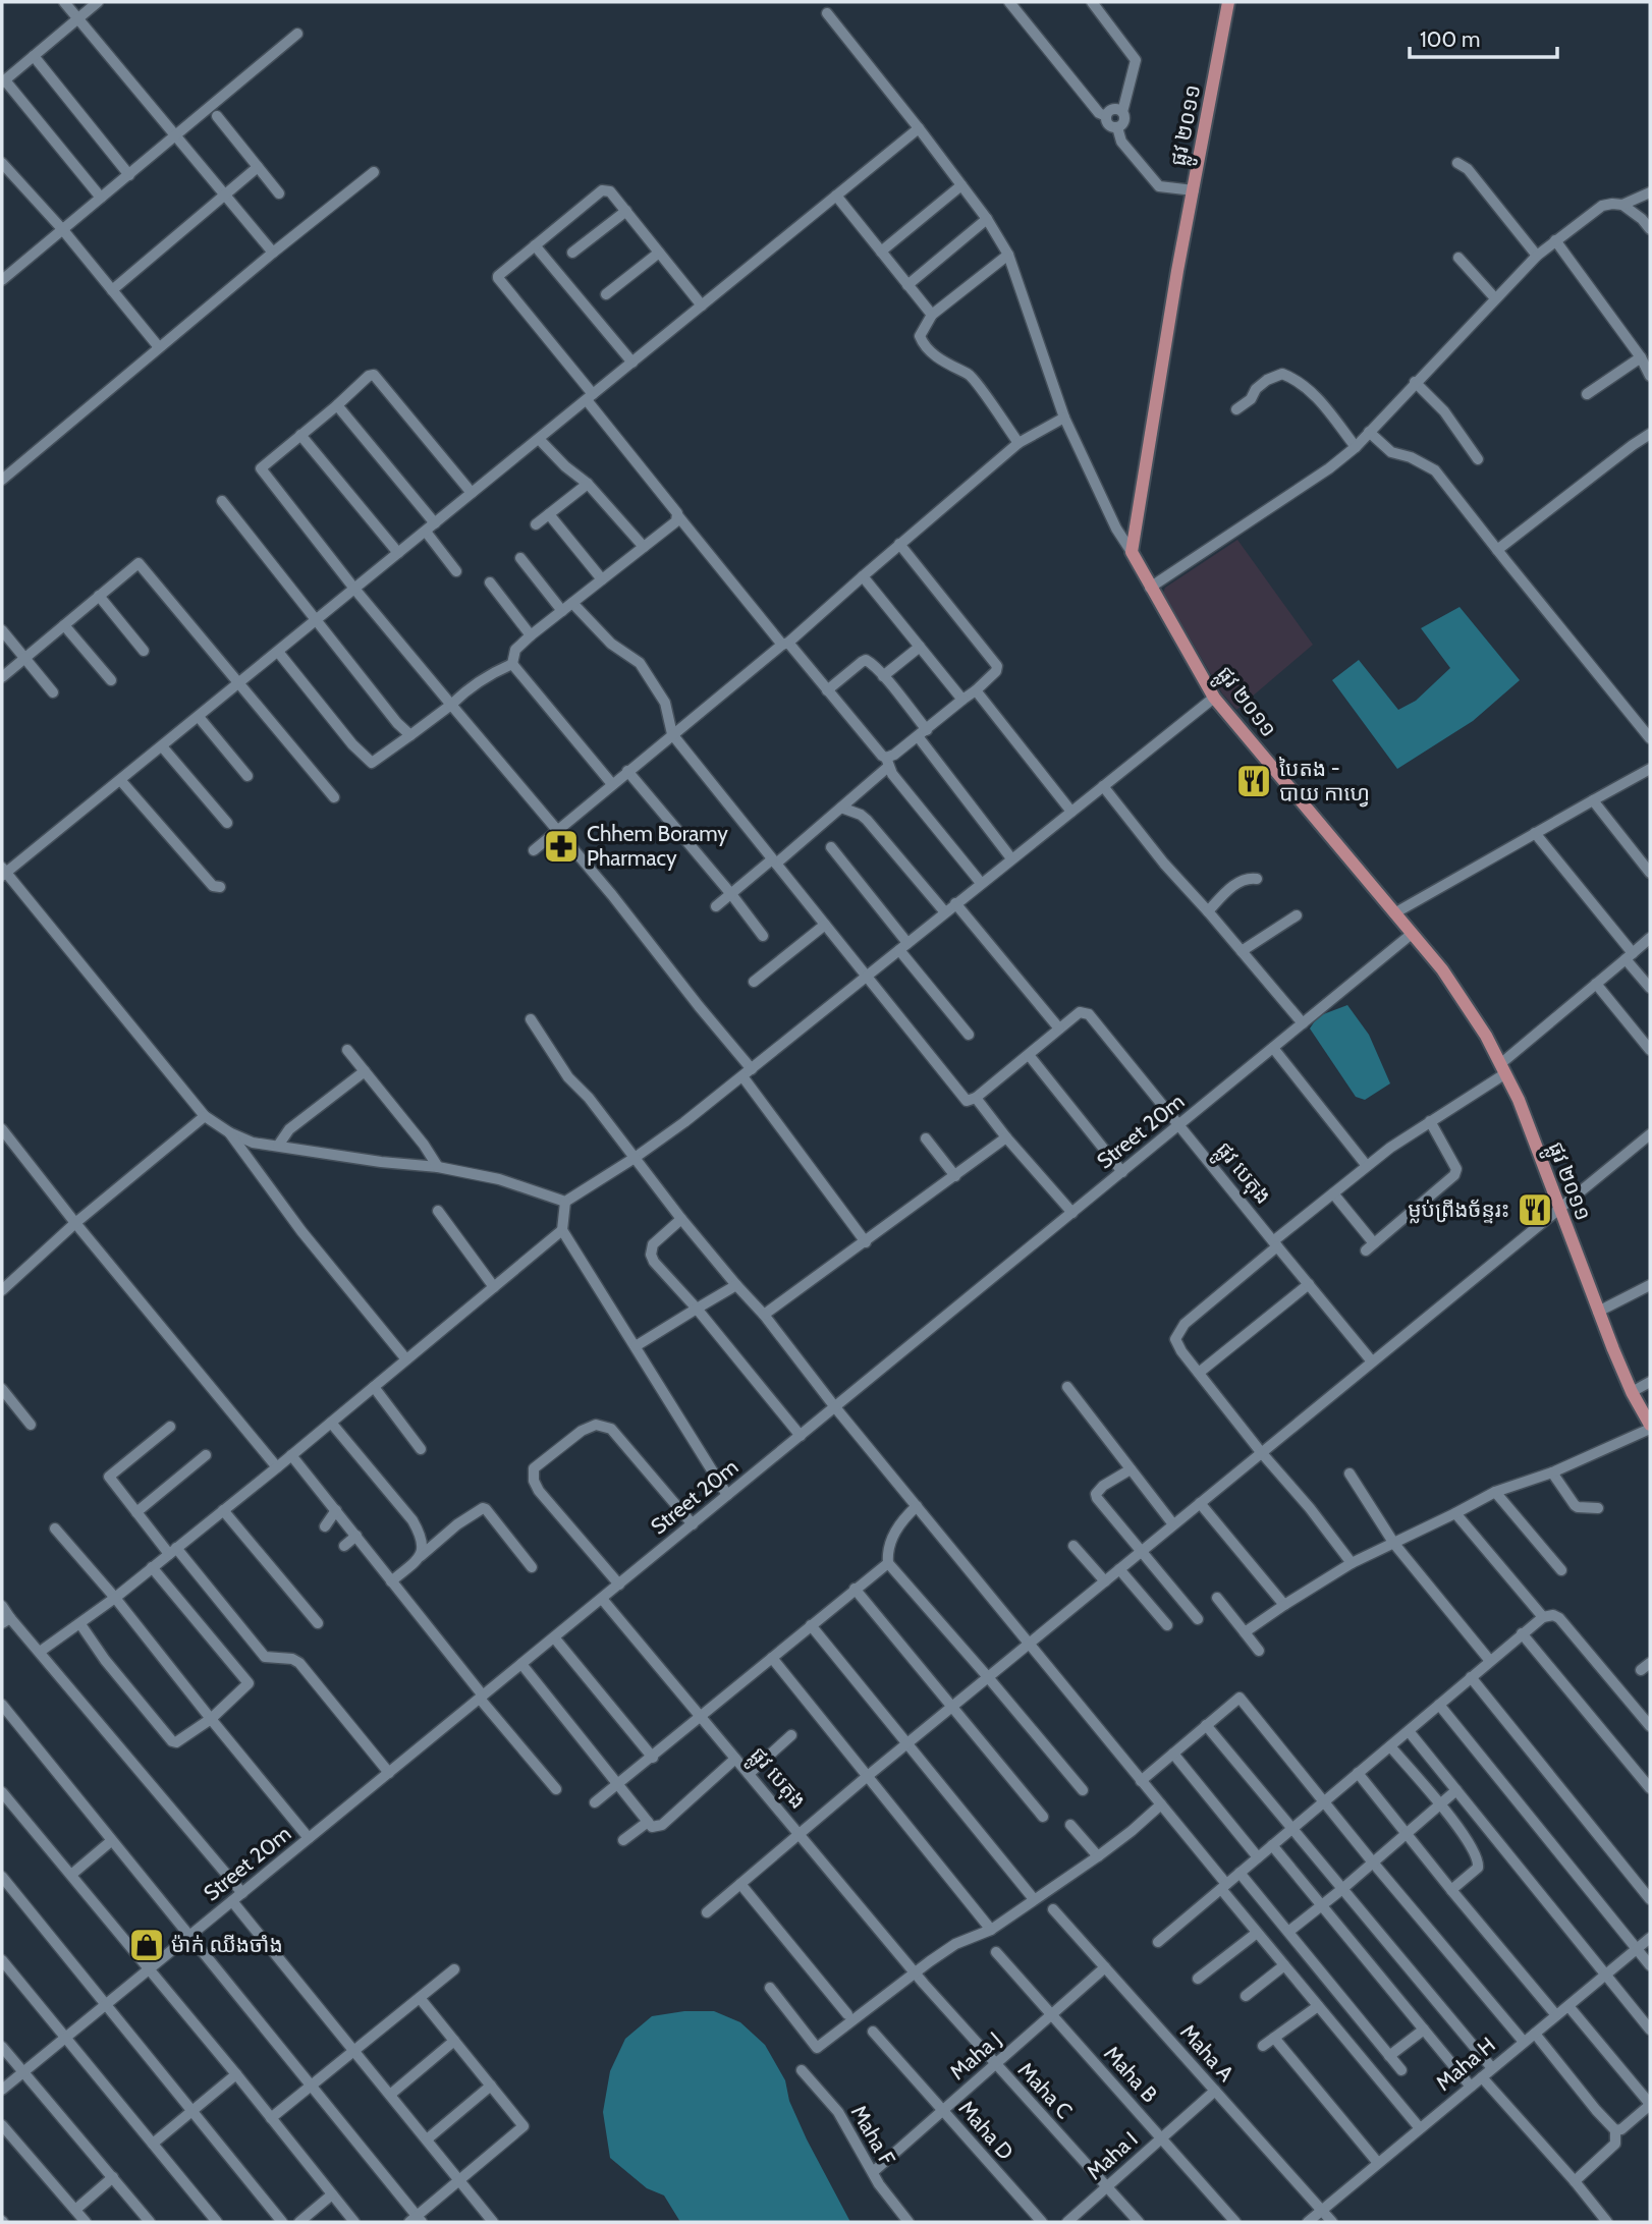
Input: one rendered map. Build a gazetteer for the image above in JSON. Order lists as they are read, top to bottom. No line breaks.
{"streets":{"main road":["ផ្លូវ ២០១១"],"street":["Street 20m","ផ្លូវ បេតុង","Maha A","Maha J","Maha H","Maha B","Maha C","Maha D","Maha F","Maha I"]},"crossings":[["ផ្លូវ ២០១១","Street 20m"],["Street 20m","ផ្លូវ បេតុង"],["ផ្លូវ បេតុង","Maha C"],["Maha A","Maha J"],["Maha A","Maha H"],["Maha A","Maha I"],["Maha J","Maha B"],["Maha J","Maha C"],["Maha J","Maha D"],["Maha J","Maha F"],["Maha B","Maha I"],["Maha C","Maha I"]],"places":{"restaurant":["បៃតង - បាយ កាហ្វេ","ម្លប់ព្រីងច័ន្ទរះ"],"pharmacy":["Chhem Boramy Pharmacy"],"shop":["ម៉ាក់ ឈីងចាំង"]},"scale_bar":"100 m"}
